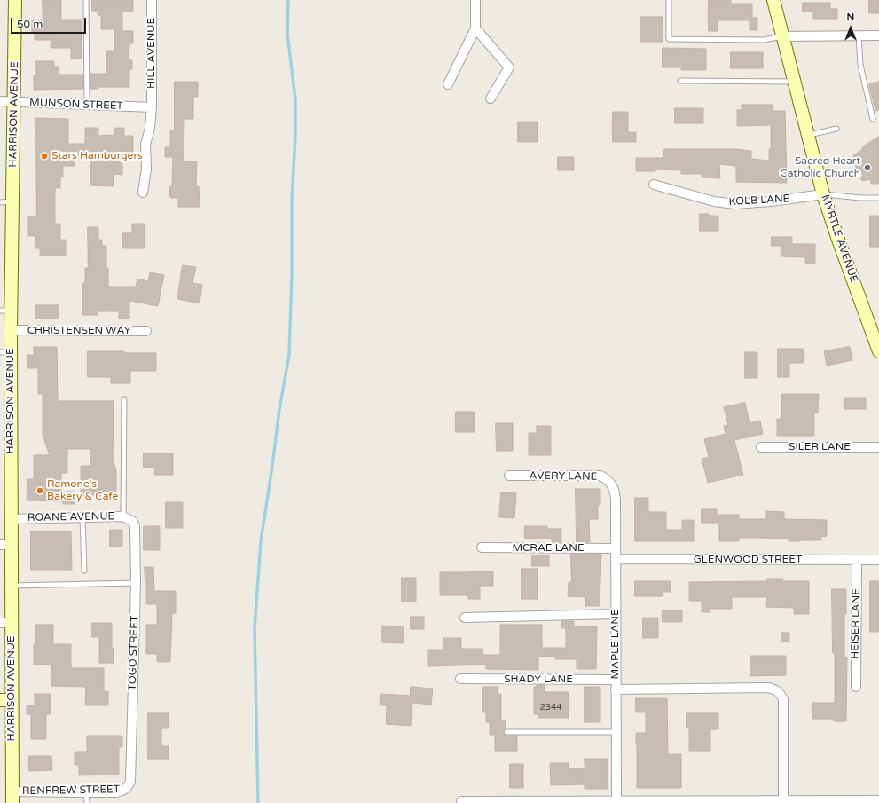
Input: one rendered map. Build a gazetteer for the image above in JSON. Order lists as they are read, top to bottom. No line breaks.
{"streets":{"main road":["HARRISON AVENUE","MYRTLE AVENUE"],"street":["HILL AVENUE","MUNSON STREET","KOLB LANE","CHRISTENSEN WAY","SILER LANE","AVERY LANE","ROANE AVENUE","MCRAE LANE","GLENWOOD STREET","HEISER LANE","MAPLE LANE","TOGO STREET","SHADY LANE","RENFREW STREET"]},"crossings":[["HILL AVENUE","MUNSON STREET"],["MUNSON STREET","HARRISON AVENUE"],["HARRISON AVENUE","CHRISTENSEN WAY"],["HARRISON AVENUE","ROANE AVENUE"],["HARRISON AVENUE","RENFREW STREET"],["KOLB LANE","MYRTLE AVENUE"],["AVERY LANE","MAPLE LANE"],["ROANE AVENUE","TOGO STREET"],["MCRAE LANE","MAPLE LANE"],["GLENWOOD STREET","HEISER LANE"],["GLENWOOD STREET","MAPLE LANE"],["MAPLE LANE","SHADY LANE"],["TOGO STREET","RENFREW STREET"]],"places":["Stars Hamburgers","Sacred Heart Catholic Church","Ramone's Bakery & Cafe"],"house_numbers":["2344"],"scale_bar":"50 m","north":"top"}
